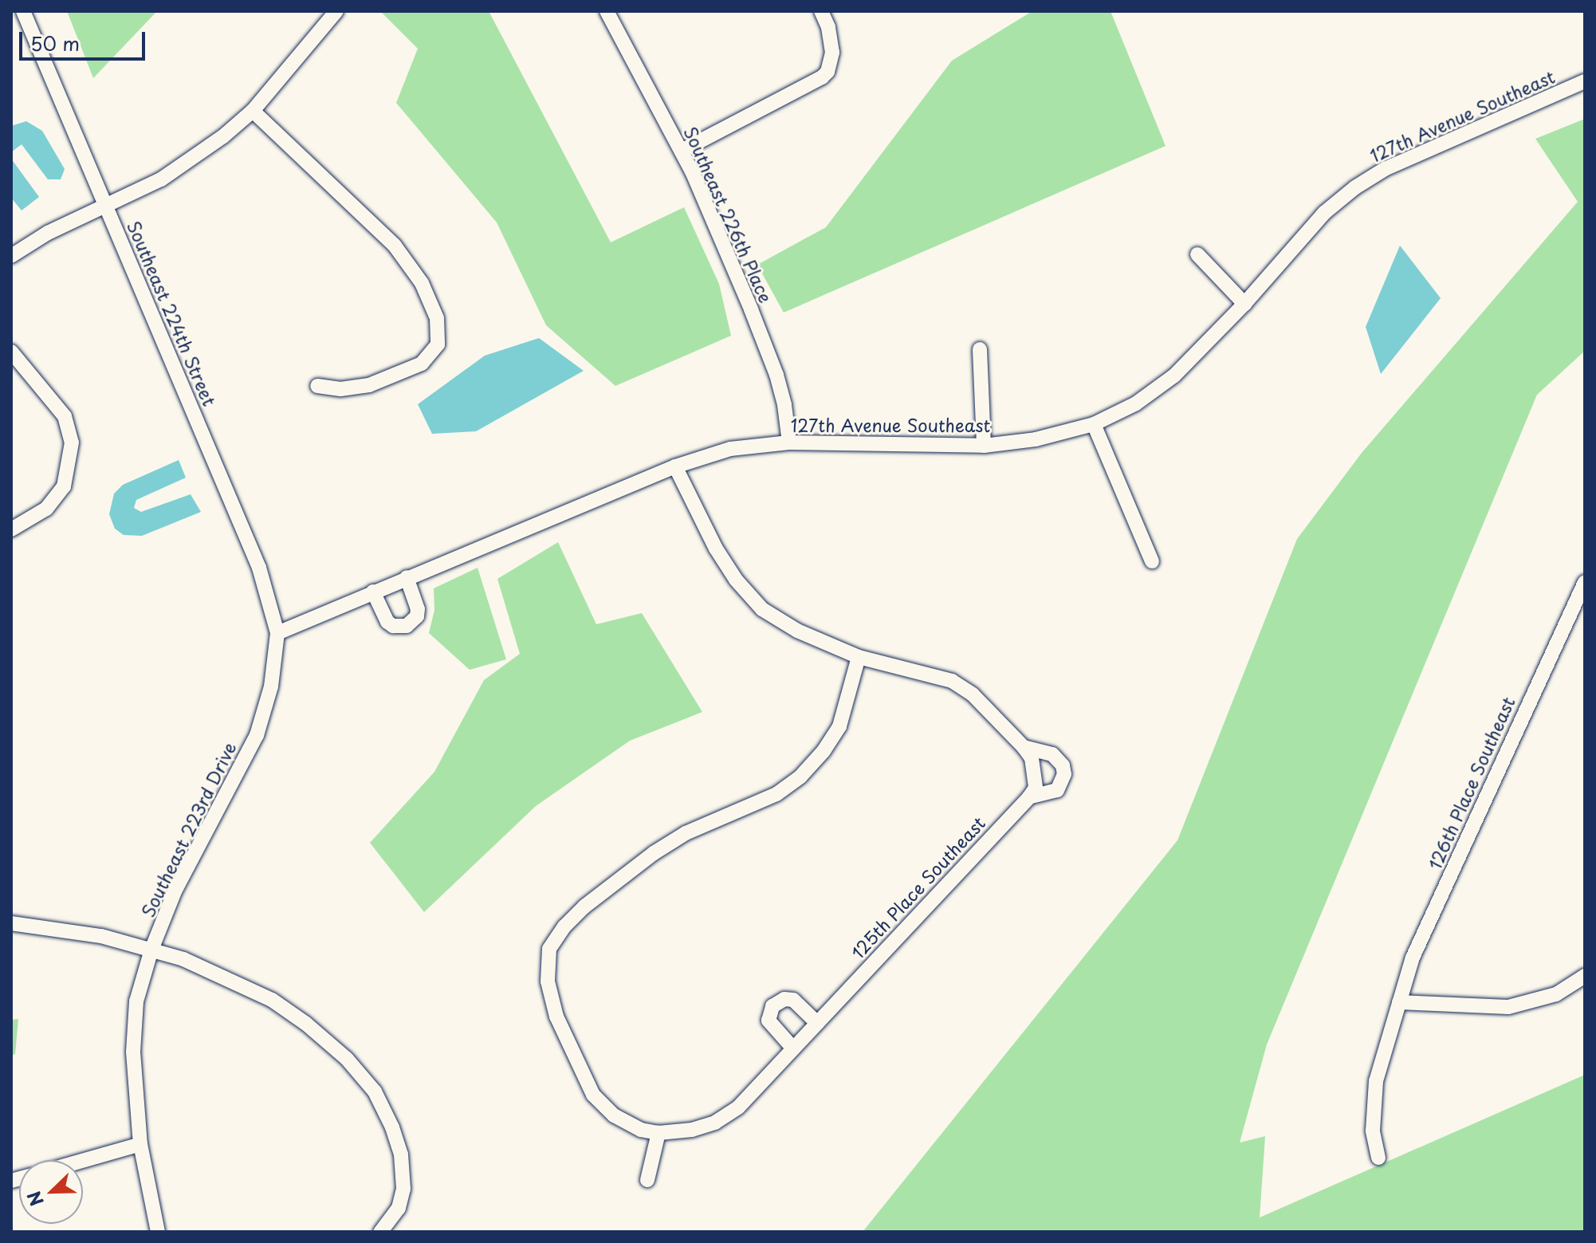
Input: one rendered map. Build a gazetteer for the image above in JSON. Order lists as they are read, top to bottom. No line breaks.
{"streets":{"street":["127th Avenue Southeast","Southeast 226th Place","Southeast 224th Street","126th Place Southeast","Southeast 223rd Drive","125th Place Southeast"]},"crossings":[["127th Avenue Southeast","Southeast 226th Place"],["127th Avenue Southeast","Southeast 224th Street"],["127th Avenue Southeast","Southeast 223rd Drive"],["Southeast 224th Street","Southeast 223rd Drive"]],"scale_bar":"50 m","north":"bottom left"}
